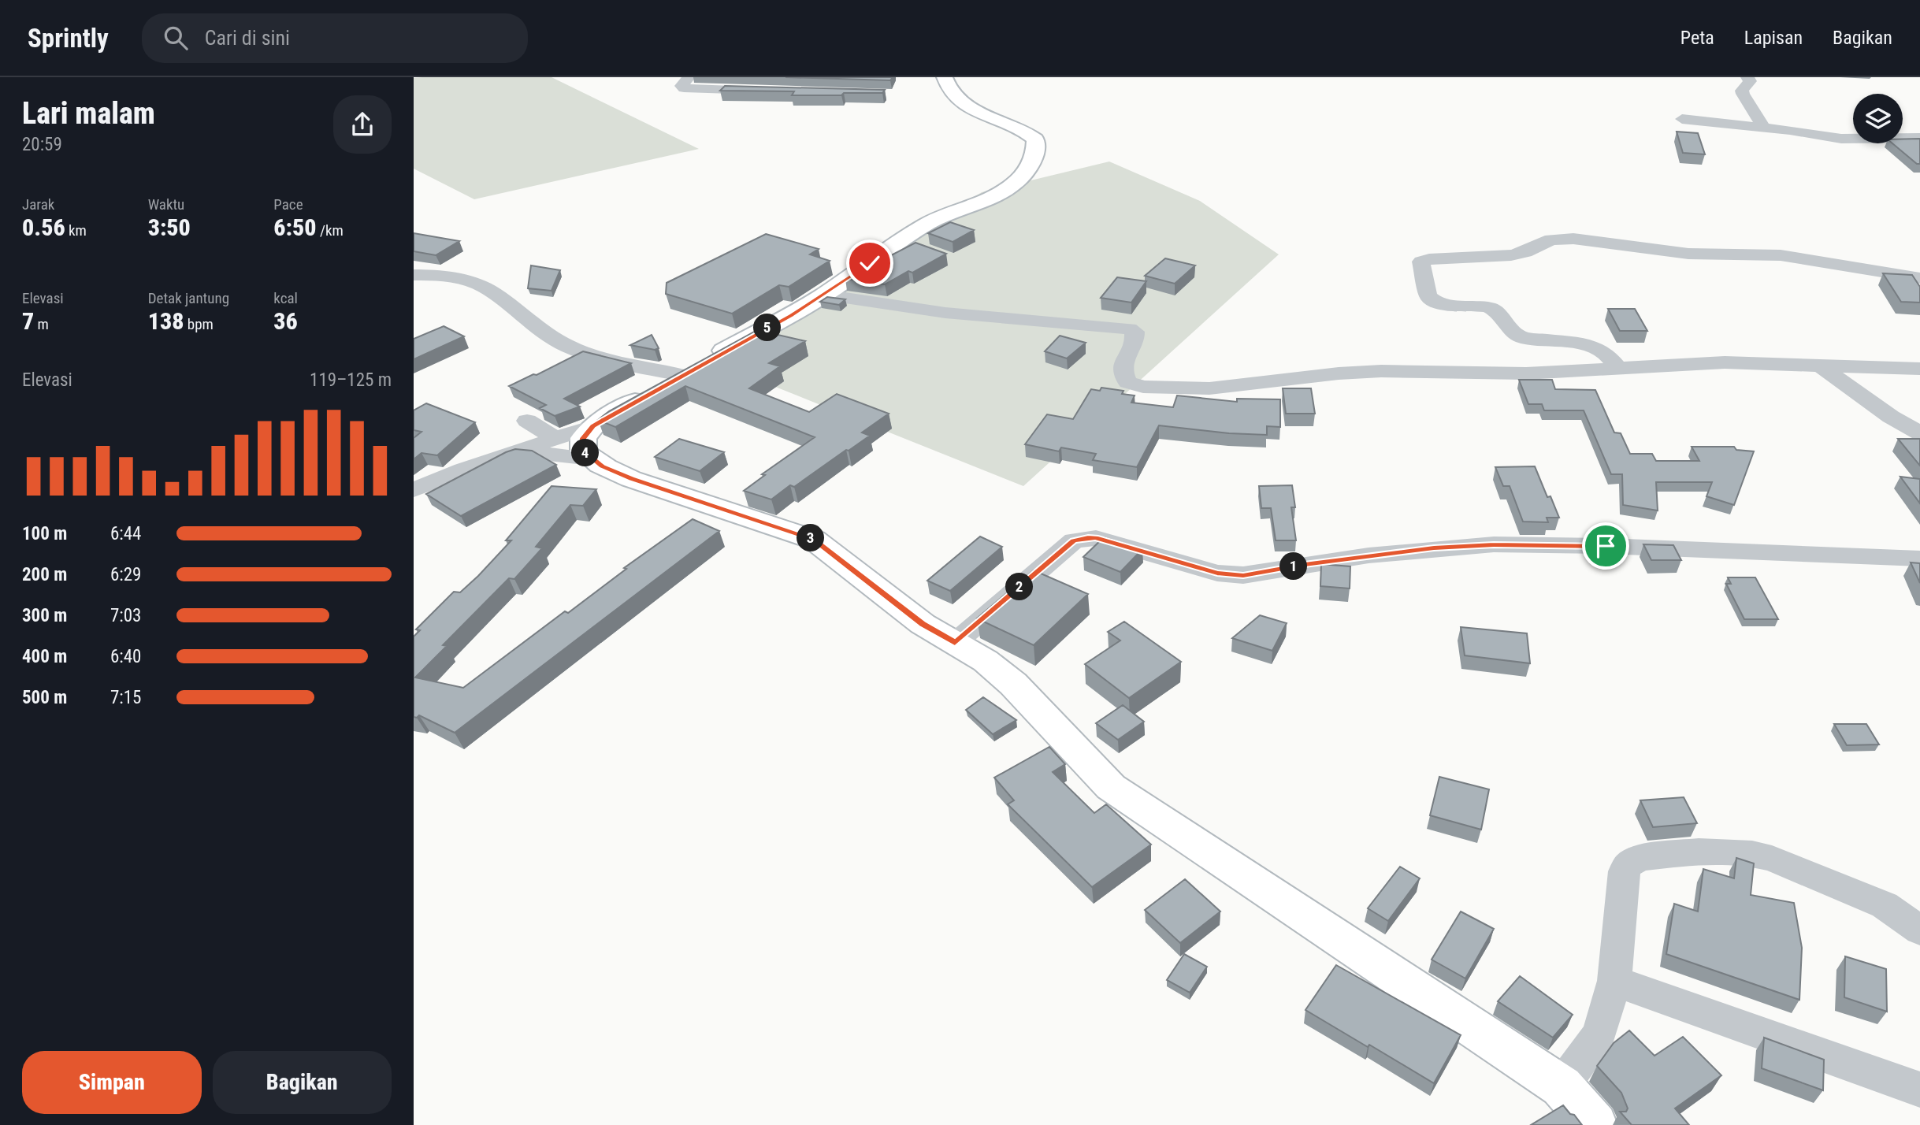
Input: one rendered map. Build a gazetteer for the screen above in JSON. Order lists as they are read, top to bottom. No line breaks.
{"page":{"header":"Sprintly","search":"Cari di sini","nav":["Peta","Lapisan","Bagikan"],"heading":["Lari malam","20:59"],"stats":[["Jarak","0.56 km"],["Waktu","3:50"],["Pace","6:50 /km"],["Elevasi","7 m"],["Detak jantung","138 bpm"],["kcal","36"]],"pins":["5","4","3","1","2"],"chart":["Elevasi","119–125 m"],"list":[{"name":"100 m","note":"6:44"},{"name":"200 m","note":"6:29"},{"name":"300 m","note":"7:03"},{"name":"400 m","note":"6:40"},{"name":"500 m","note":"7:15"}],"buttons":["Simpan","Bagikan"]}}
